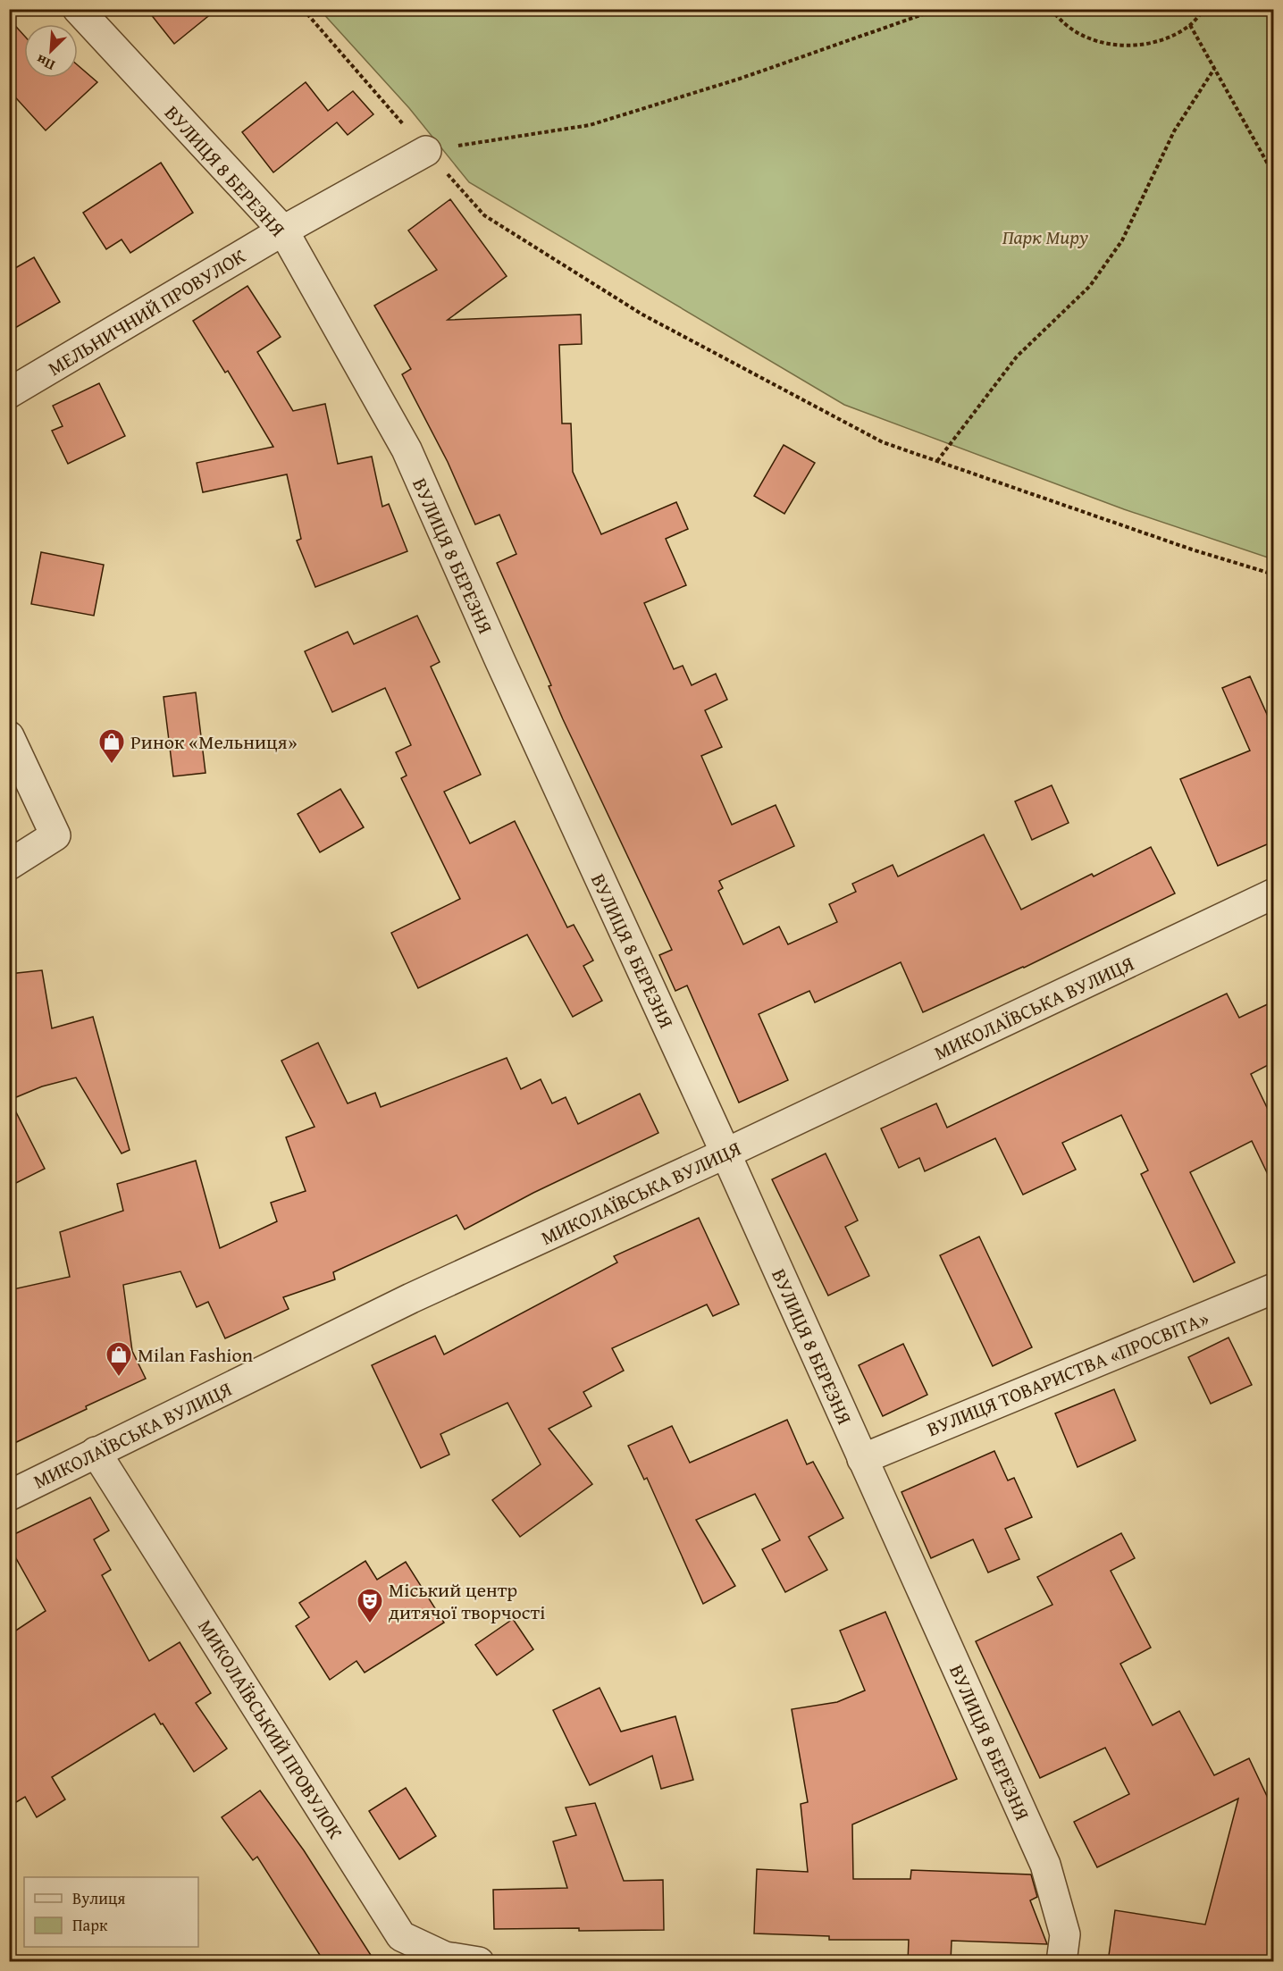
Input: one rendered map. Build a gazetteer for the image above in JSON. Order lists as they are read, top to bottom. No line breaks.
{"streets":{"street":["ВУЛИЦЯ 8 БЕРЕЗНЯ","МЕЛЬНИЧНИЙ ПРОВУЛОК","МИКОЛАЇВСЬКА ВУЛИЦЯ","ВУЛИЦЯ ТОВАРИСТВА «ПРОСВІТА»","МИКОЛАЇВСЬКИЙ ПРОВУЛОК"]},"crossings":[["ВУЛИЦЯ 8 БЕРЕЗНЯ","МЕЛЬНИЧНИЙ ПРОВУЛОК"],["ВУЛИЦЯ 8 БЕРЕЗНЯ","МИКОЛАЇВСЬКА ВУЛИЦЯ"],["ВУЛИЦЯ 8 БЕРЕЗНЯ","ВУЛИЦЯ ТОВАРИСТВА «ПРОСВІТА»"],["МИКОЛАЇВСЬКА ВУЛИЦЯ","МИКОЛАЇВСЬКИЙ ПРОВУЛОК"]],"parks":["Парк Миру"],"places":{"shop":["Ринок «Мельниця»","Milan Fashion"],"theatre":["Міський центр дитячої творчості"]},"legend":["Вулиця","Парк"],"north":"bottom left"}
